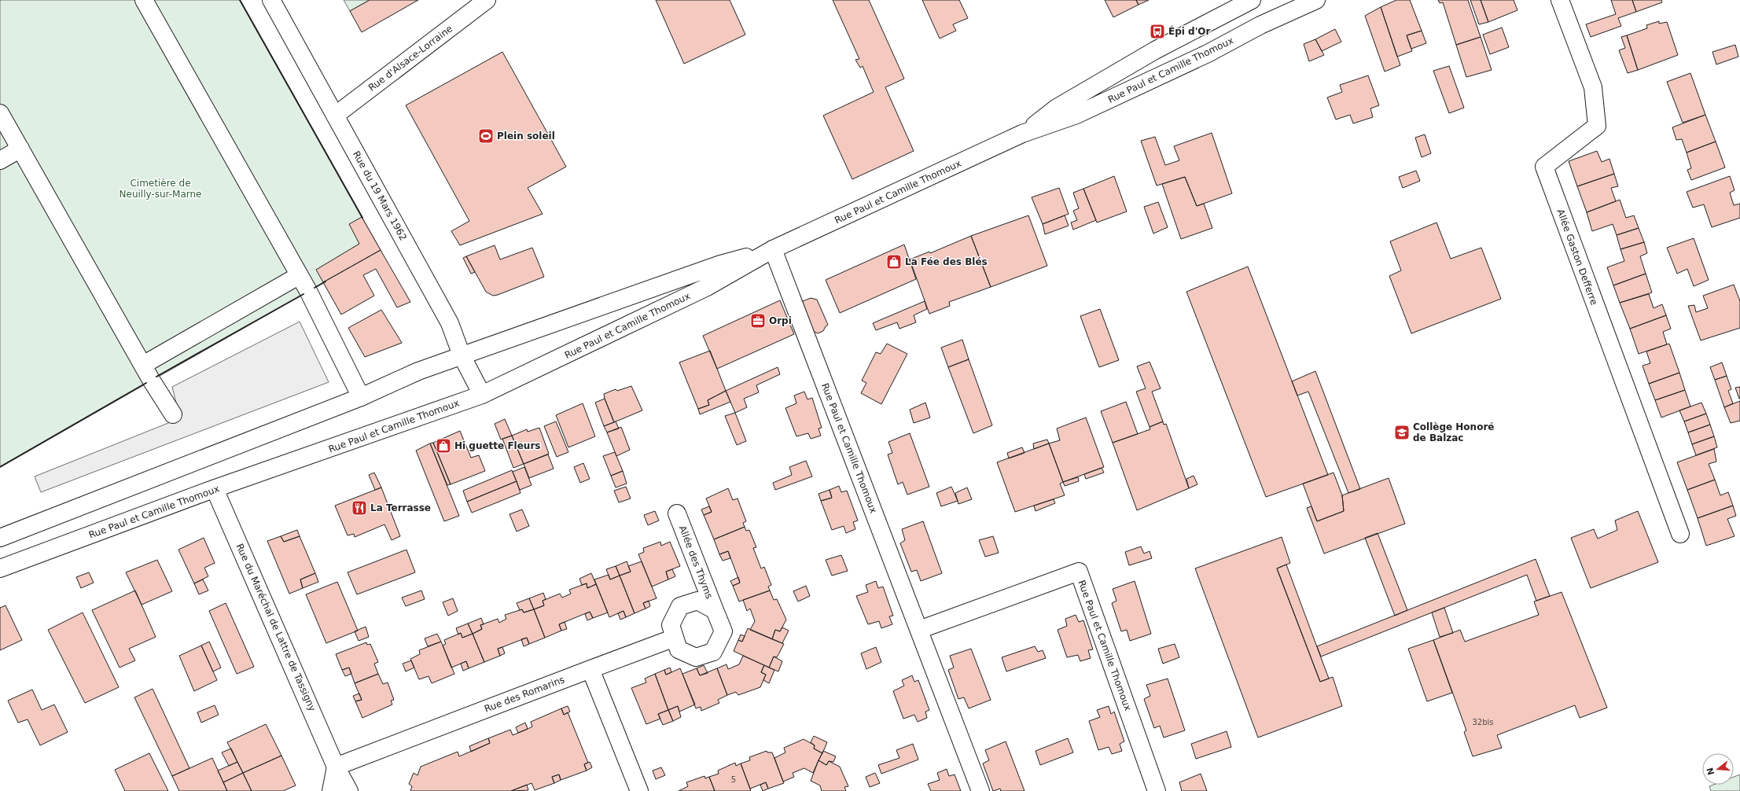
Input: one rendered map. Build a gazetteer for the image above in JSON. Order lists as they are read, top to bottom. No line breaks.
{"streets":{"street":["Rue d'Alsace-Lorraine","Rue Paul et Camille Thomoux","Rue du 19 Mars 1962","Allée Gaston Defferre","Allée des Thyms","Rue du Maréchal de Lattre de Tassigny","Rue des Romarins"]},"crossings":[["Rue d'Alsace-Lorraine","Rue du 19 Mars 1962"],["Rue Paul et Camille Thomoux","Rue du 19 Mars 1962"],["Rue Paul et Camille Thomoux","Rue du Maréchal de Lattre de Tassigny"],["Rue du Maréchal de Lattre de Tassigny","Rue des Romarins"]],"parks":["Cimetière de Neuilly-sur-Marne"],"places":{"bus stop":["Épi d'Or"],"sports":["Plein soleil"],"shop":["La Fée des Blés","Hi guette Fleurs"],"office":["Orpi"],"school or university":["Collège Honoré de Balzac"],"restaurant":["La Terrasse"]},"house_numbers":["32bis","5"],"north":"left"}
